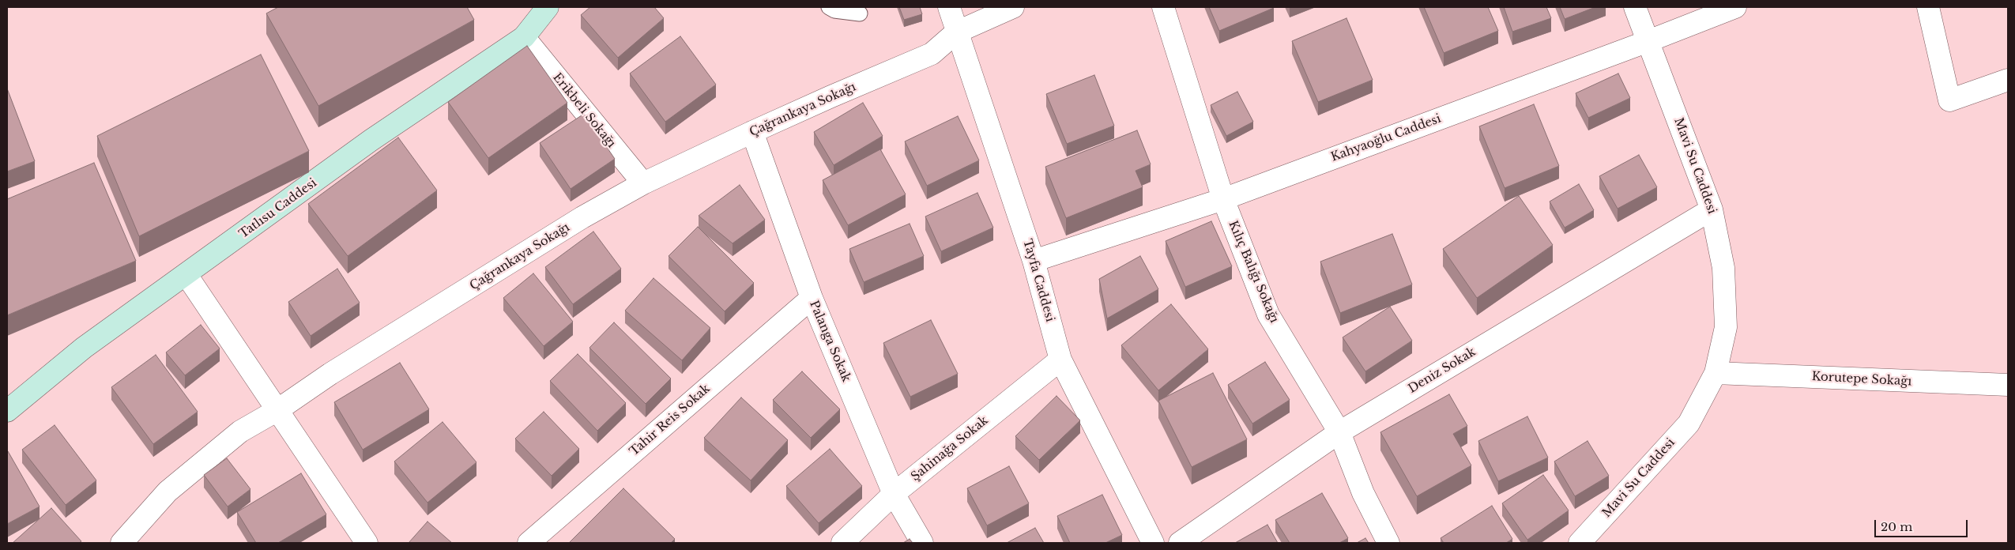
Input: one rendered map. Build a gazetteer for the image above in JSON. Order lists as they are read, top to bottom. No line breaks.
{"streets":{"main road":["Tatlısu Caddesi"],"street":["Çağrankaya Sokağı","Erikbeli Sokağı","Kahyaoğlu Caddesi","Mavi Su Caddesi","Kılıç Balığı Sokağı","Tayfa Caddesi","Palanga Sokak","Deniz Sokak","Korutepe Sokağı","Tahir Reis Sokak","Şahinağa Sokak"]},"crossings":[["Çağrankaya Sokağı","Erikbeli Sokağı"],["Çağrankaya Sokağı","Tayfa Caddesi"],["Çağrankaya Sokağı","Palanga Sokak"],["Erikbeli Sokağı","Tatlısu Caddesi"],["Kahyaoğlu Caddesi","Mavi Su Caddesi"],["Kahyaoğlu Caddesi","Kılıç Balığı Sokağı"],["Kahyaoğlu Caddesi","Tayfa Caddesi"],["Mavi Su Caddesi","Deniz Sokak"],["Mavi Su Caddesi","Korutepe Sokağı"],["Kılıç Balığı Sokağı","Deniz Sokak"],["Tayfa Caddesi","Şahinağa Sokak"],["Palanga Sokak","Tahir Reis Sokak"],["Palanga Sokak","Şahinağa Sokak"]],"scale_bar":"20 m"}
